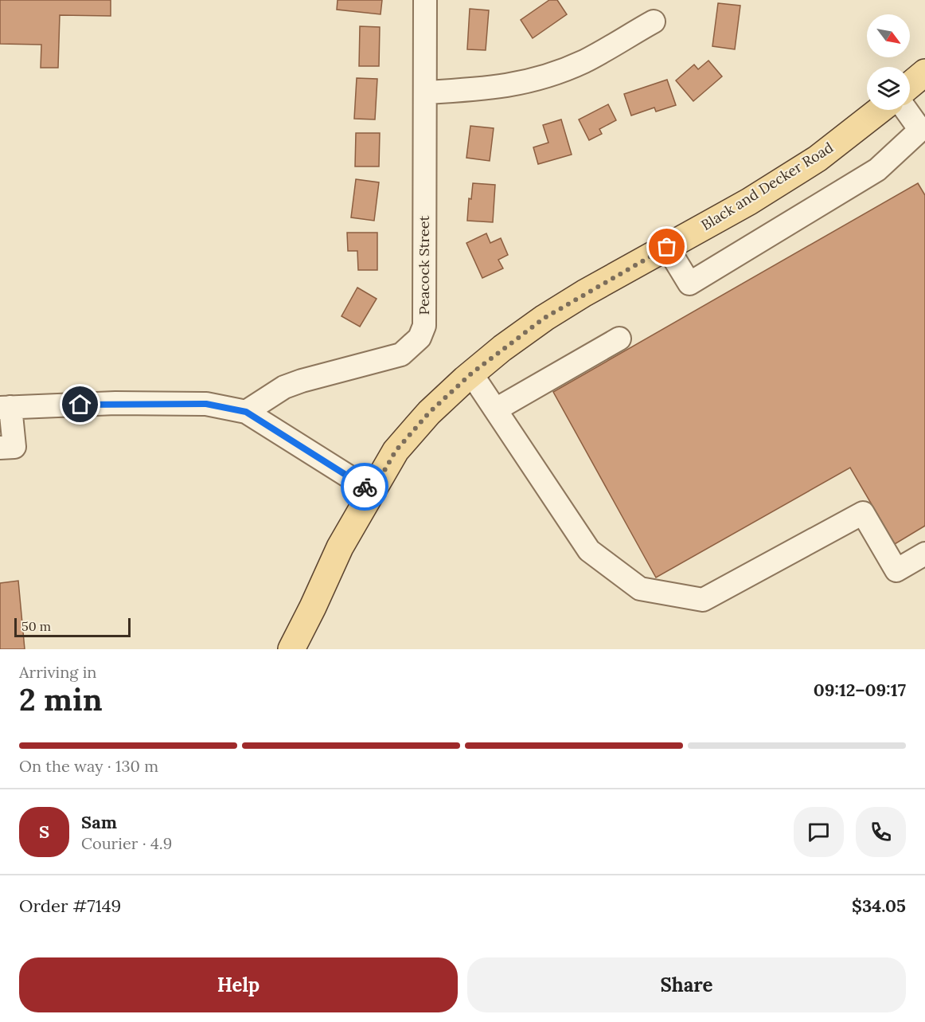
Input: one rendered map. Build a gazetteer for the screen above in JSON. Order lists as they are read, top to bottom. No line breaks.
{"streets":{"main road":["Black and Decker Road"],"street":["Peacock Street"]},"scale_bar":"50 m","north":"bottom right","page":{"scale":"50 m","heading":["2 min","Arriving in","09:12–09:17"],"panel":["Sam","Courier · 4.9","Order #7149","$34.05"],"bar":"On the way · 130 m","round":"S","buttons":["Help","Share"]}}
